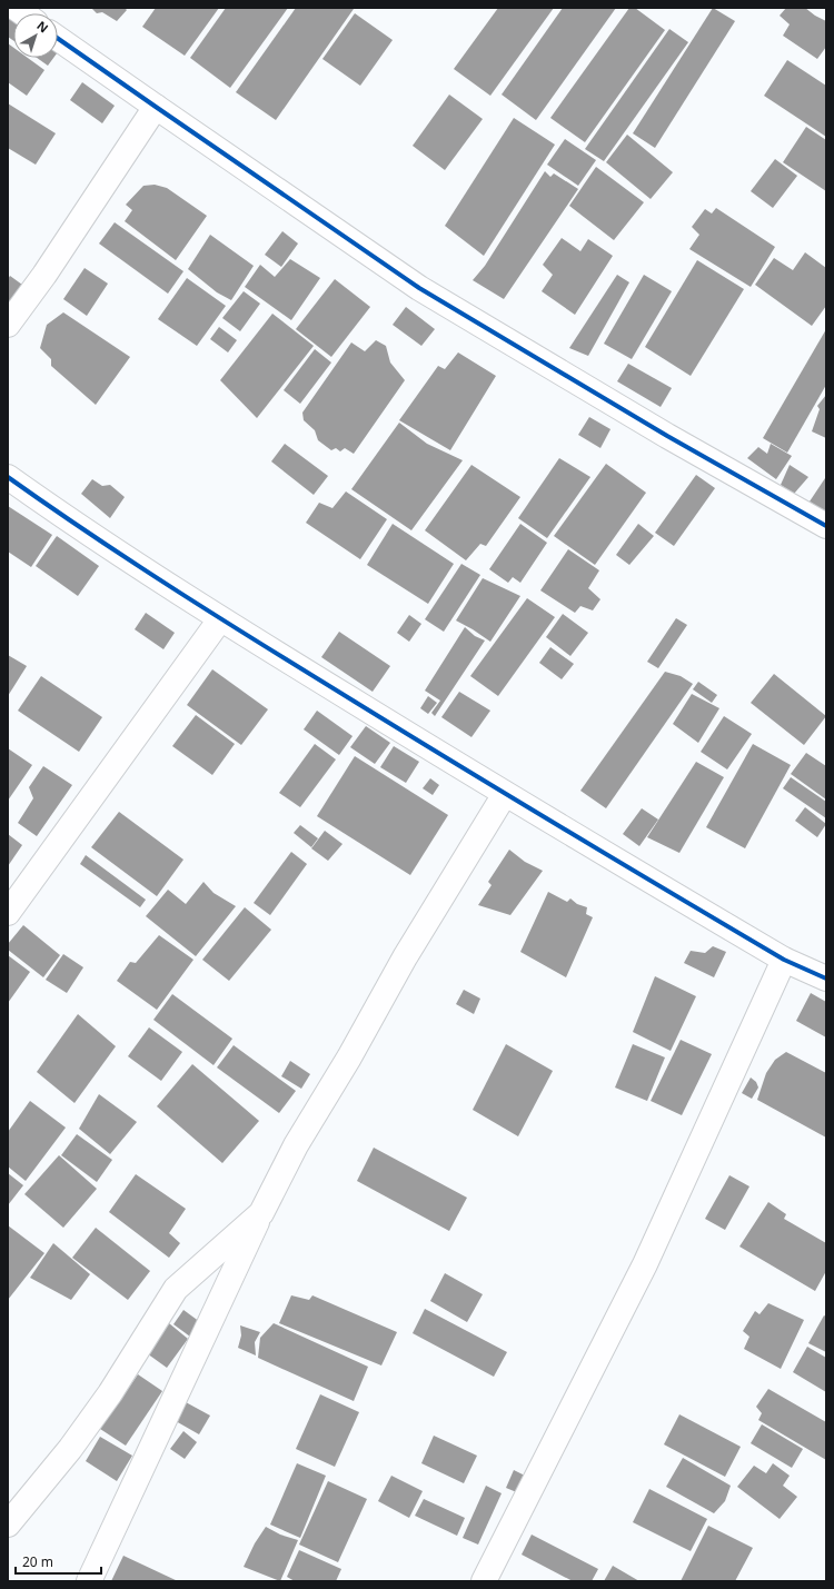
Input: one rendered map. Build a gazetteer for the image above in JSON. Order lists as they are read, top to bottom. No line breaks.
{"scale_bar":"20 m","north":"top right"}
